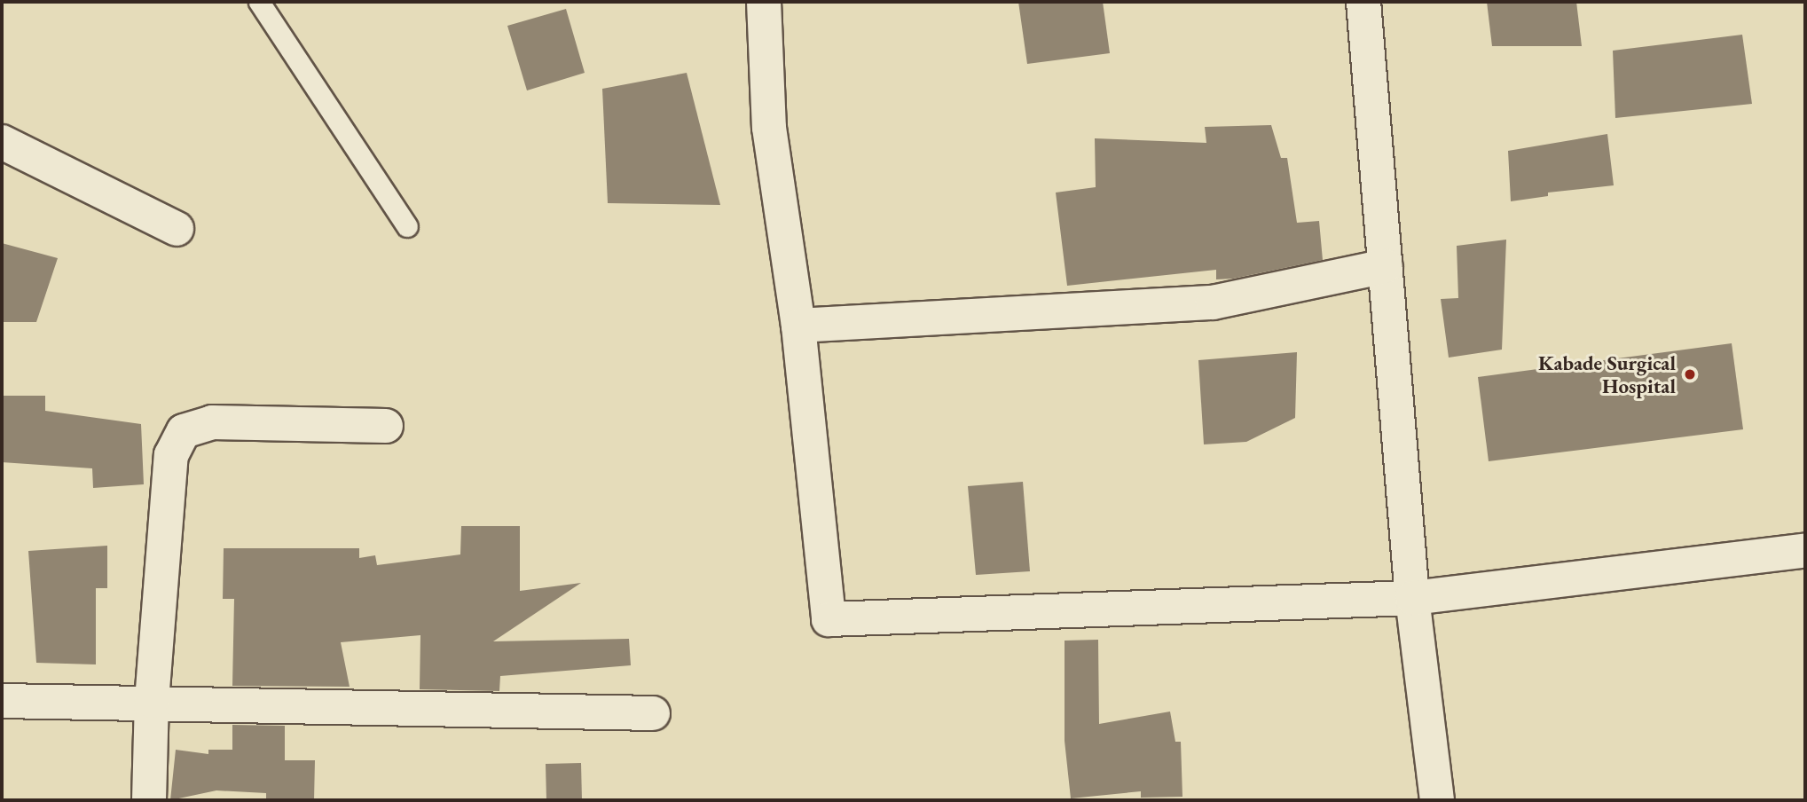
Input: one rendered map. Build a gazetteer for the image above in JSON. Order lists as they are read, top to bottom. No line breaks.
{"places":["Kabade Surgical Hospital"]}
